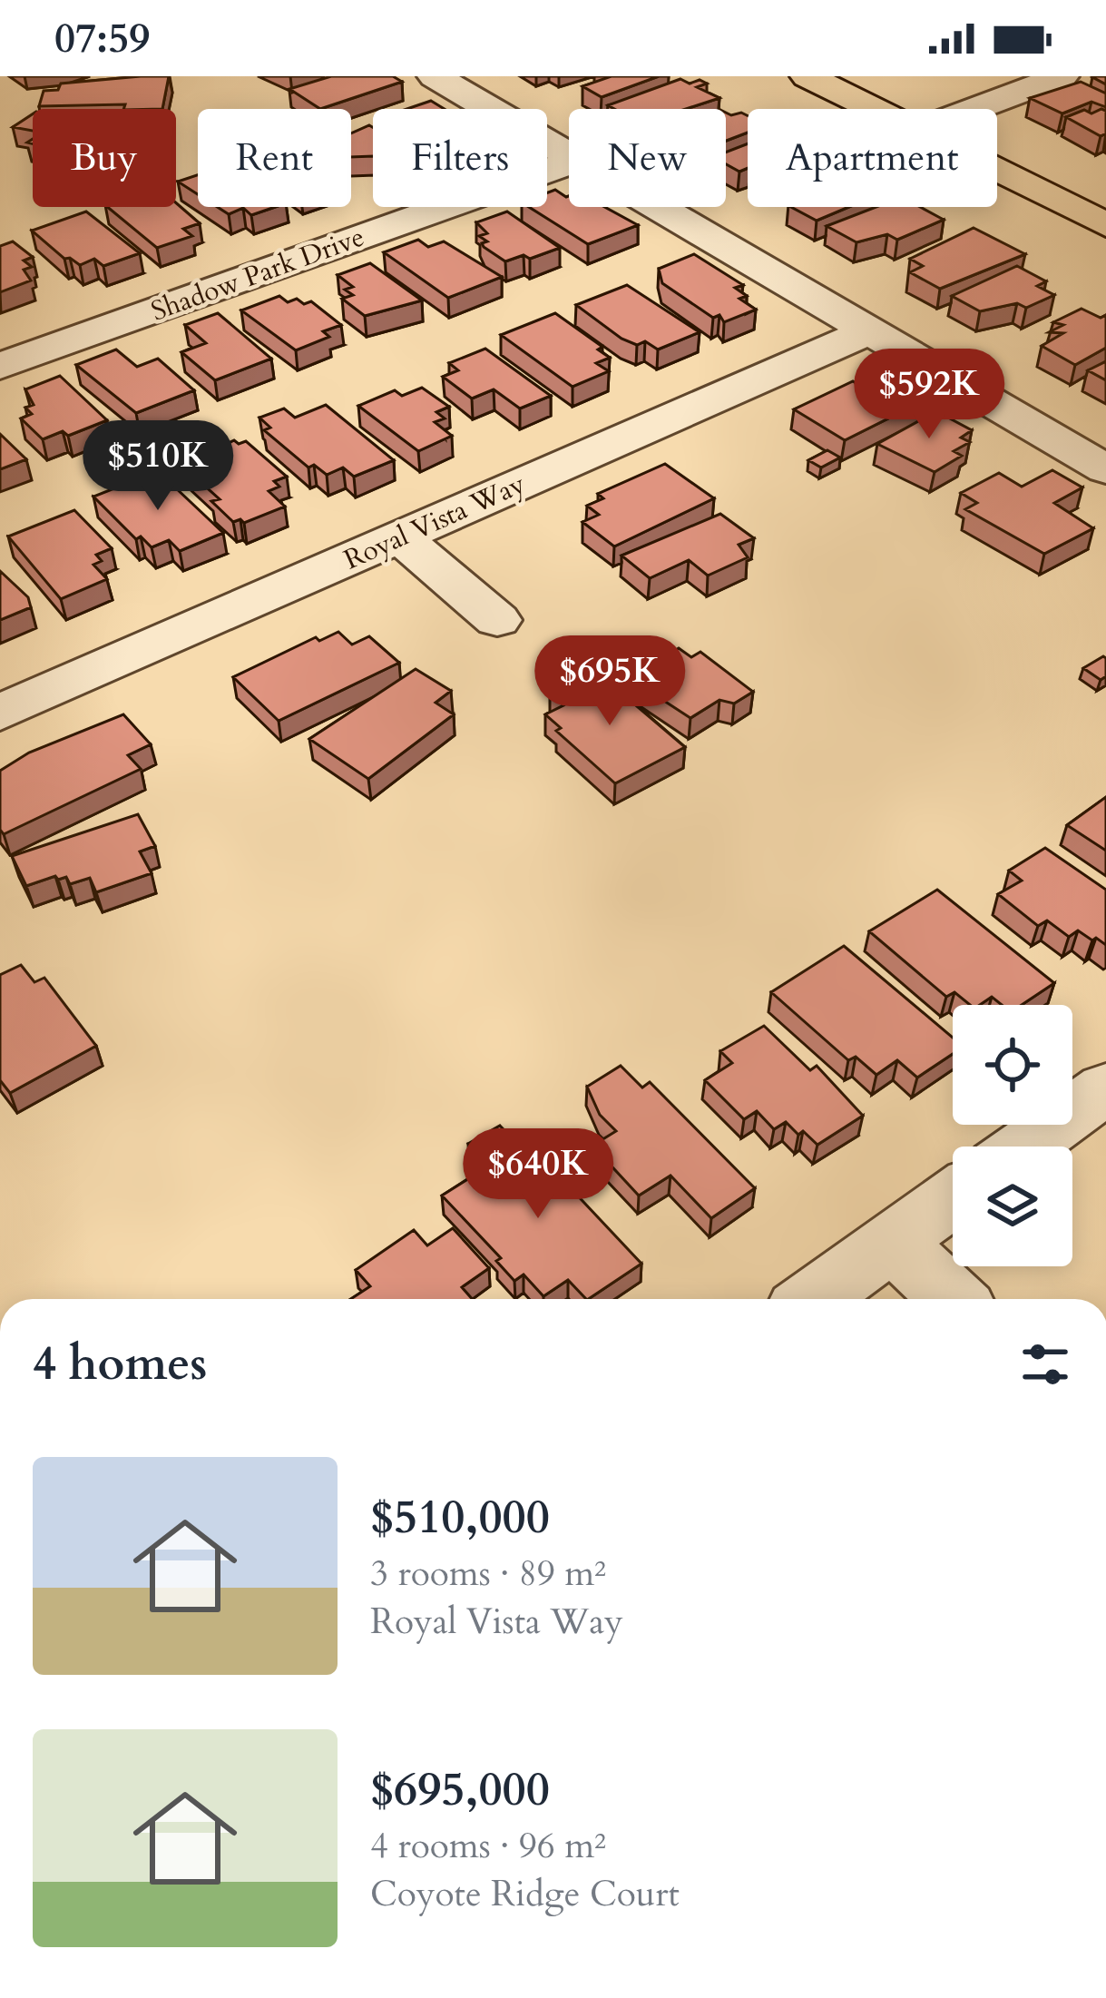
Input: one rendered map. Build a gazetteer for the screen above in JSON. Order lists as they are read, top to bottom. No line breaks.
{"streets":{"street":["Shadow Park Drive","Royal Vista Way"]},"page":{"status":"07:59","chip":["Buy","Rent","Filters","New","Apartment"],"price":["$592K","$510K","$695K","$640K"],"heading":"4 homes","list":[{"name":"$510,000","note":"3 rooms · 89 m² · Royal Vista Way"},{"name":"$695,000","note":"4 rooms · 96 m² · Coyote Ridge Court"}]}}
